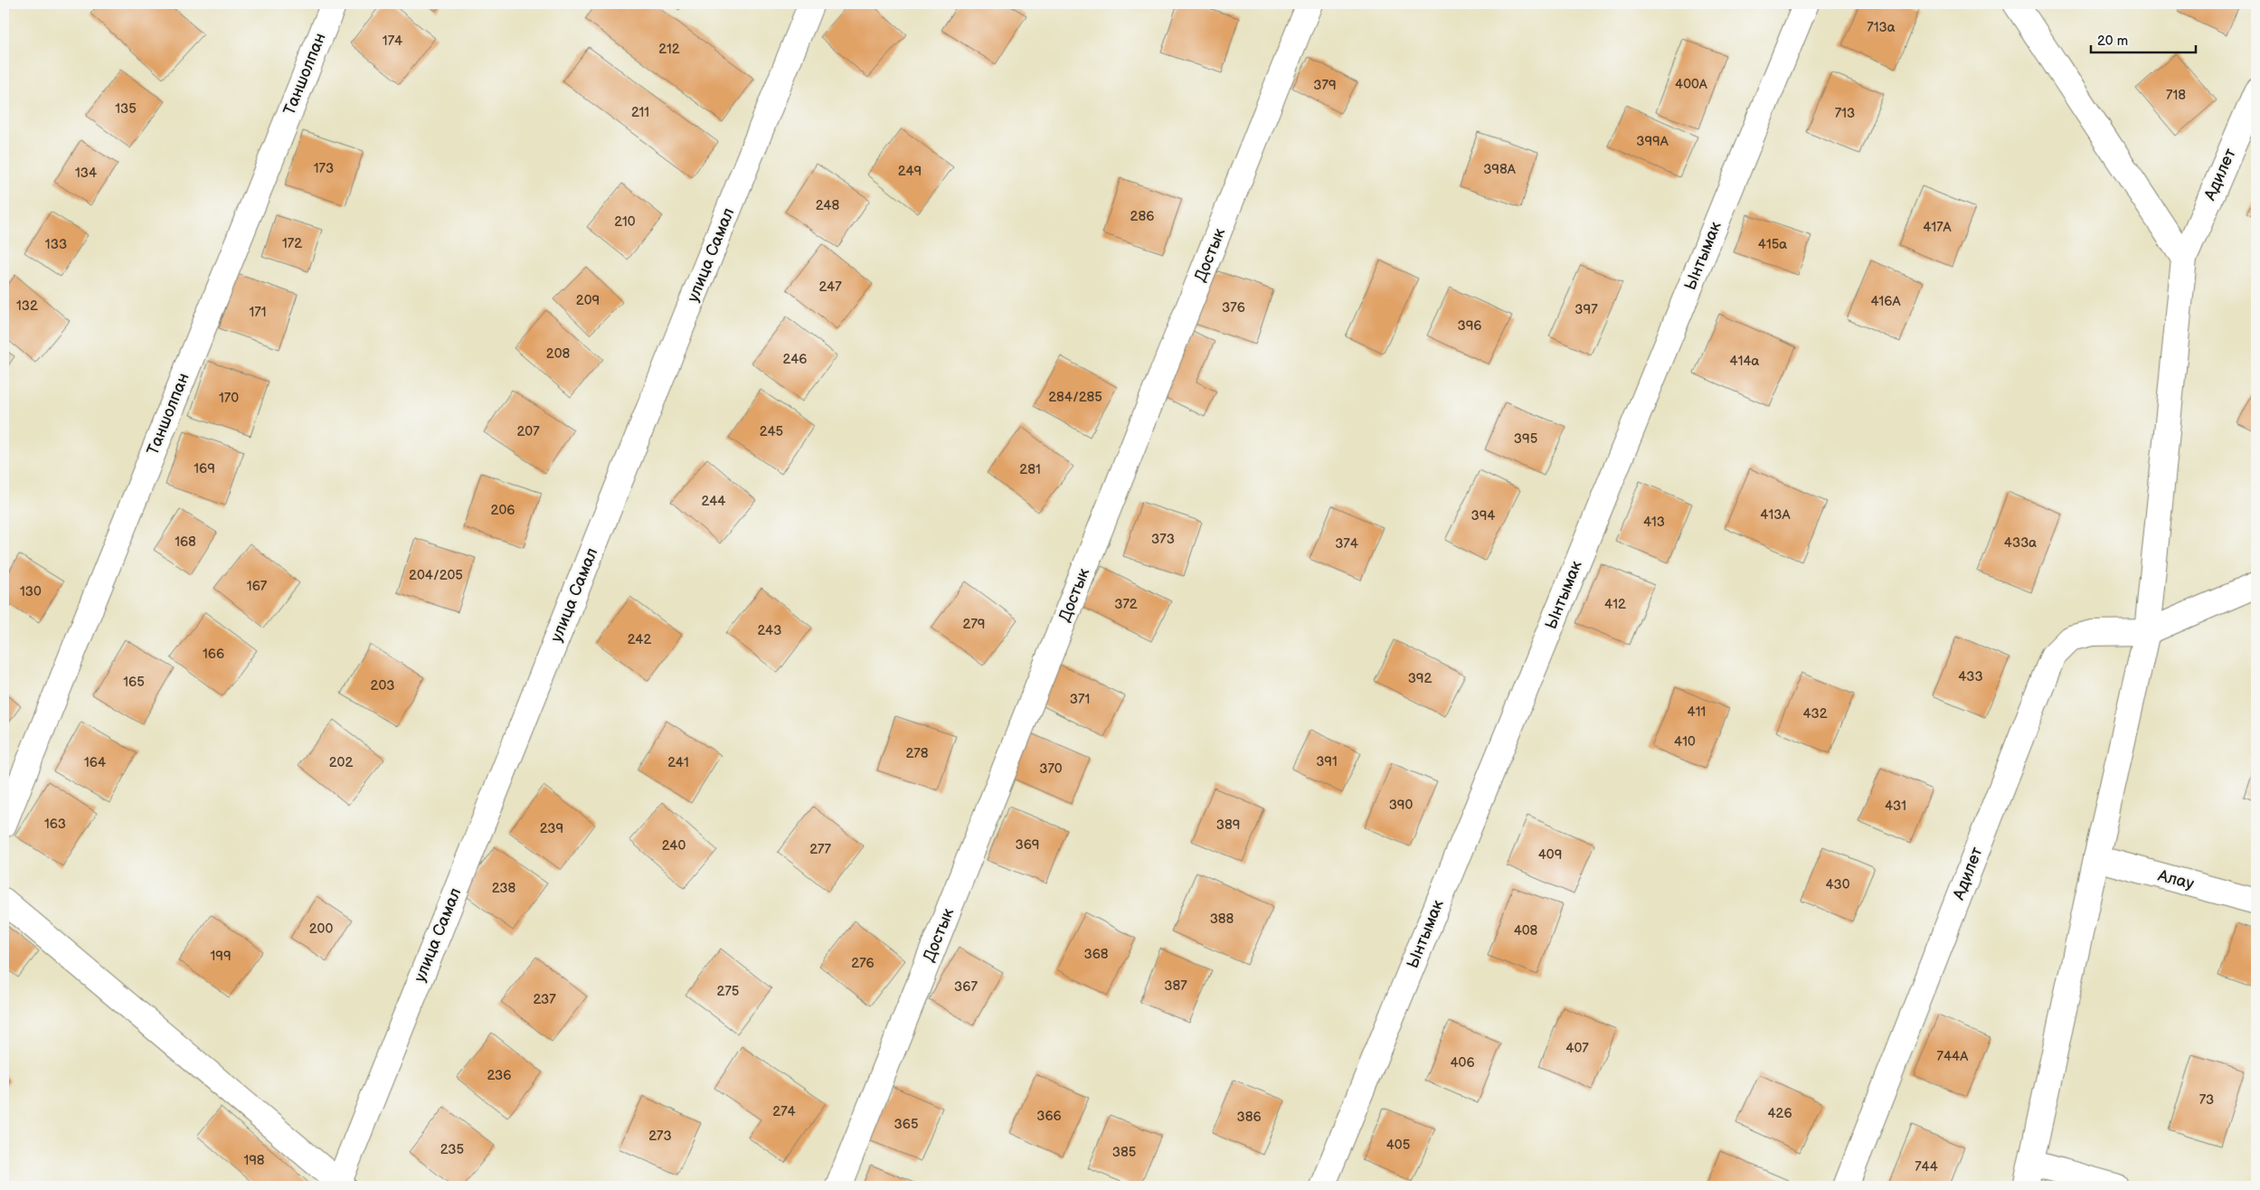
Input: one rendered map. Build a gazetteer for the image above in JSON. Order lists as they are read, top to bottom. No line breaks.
{"streets":{"street":["Таншолпан","Адилет","улица Самал","Достык","Ынтымак","Алау"]},"crossings":[["Адилет","Алау"]],"house_numbers":["713а","174","212","400А","379","718","135","211","713","399А","173","398А","249","134","248","286","210","417А","172","133","415а","247","209","416А","132","376","397","171","396","208","246","414а","284/285","170","207","245","395","169","281","244","206","413А","394","413","373","168","433а","374","204/205","167","130","372","412","279","243","242","166","433","392","165","203","371","411","432","410","278","391","164","202","241","370","390","431","163","389","239","369","240","277","409","430","238","388","200","408","368","199","276","387","367","275","237","407","744А","406","236","73","274","426","366","386","365","273","405","235","385","198","744"],"scale_bar":"20 m"}
